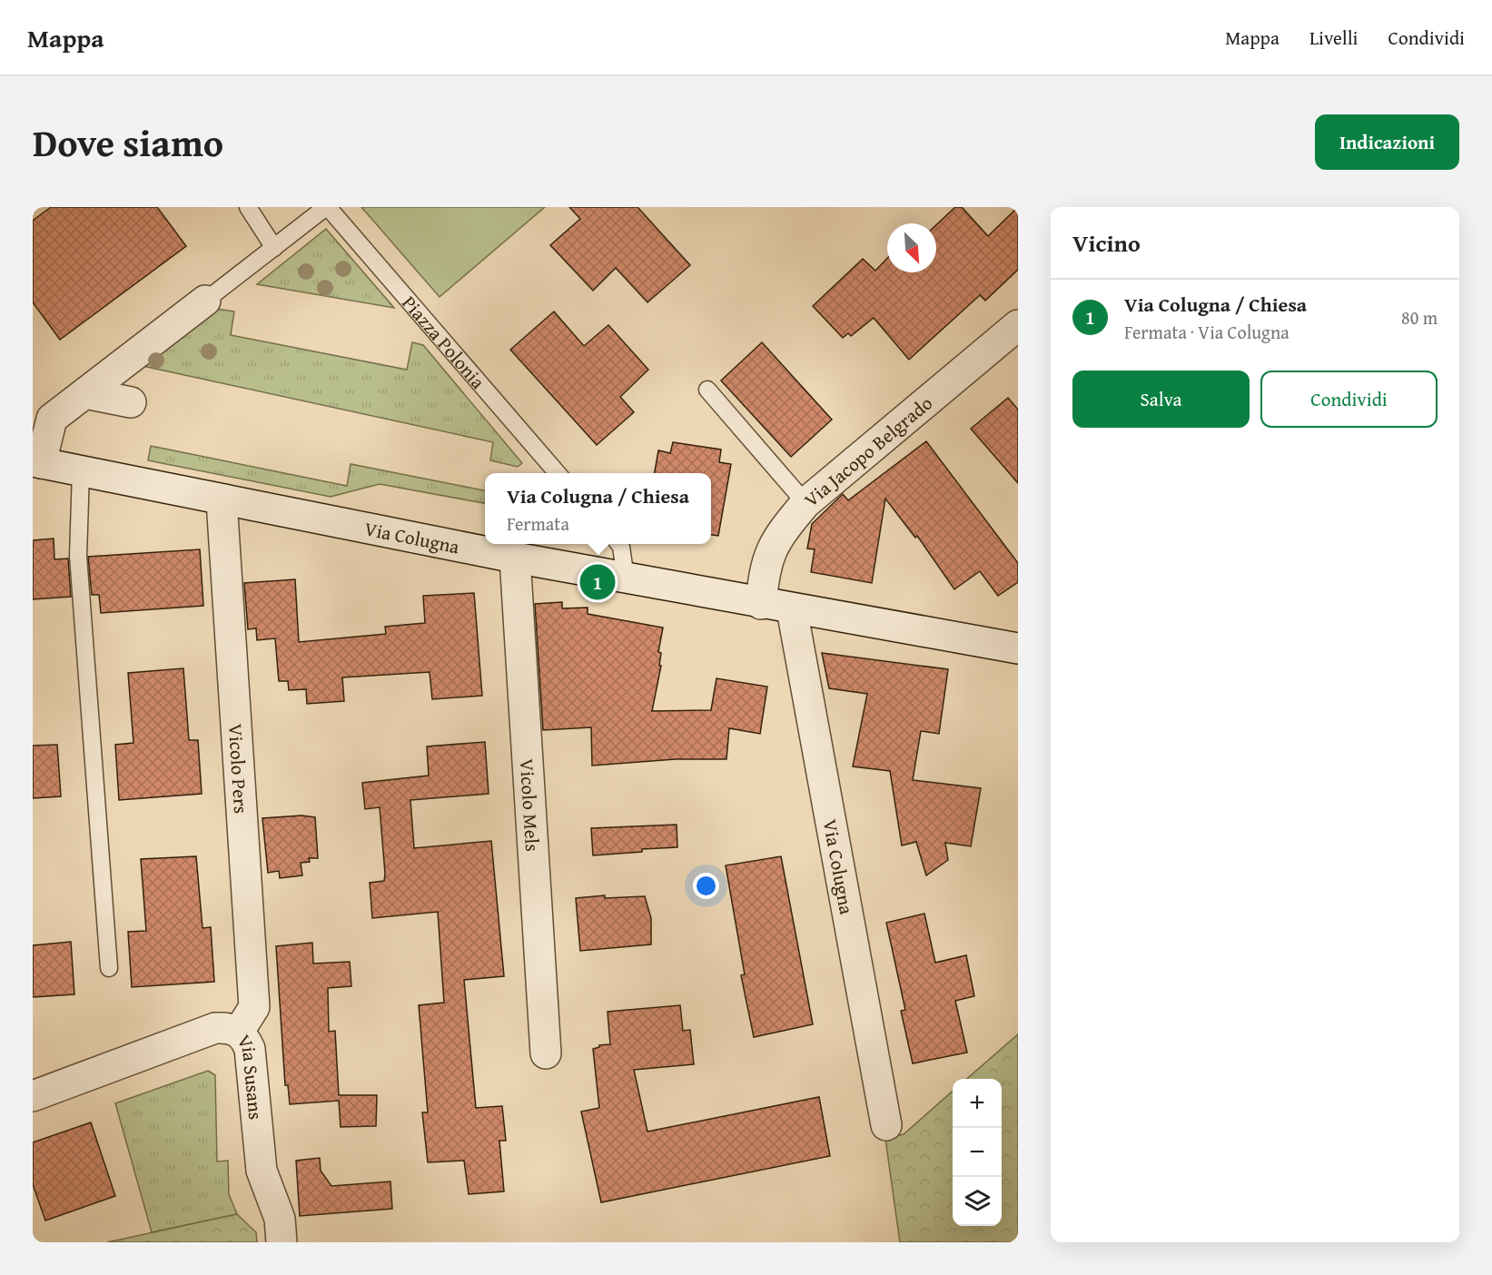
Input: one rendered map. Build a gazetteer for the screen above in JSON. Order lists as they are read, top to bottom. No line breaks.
{"streets":{"street":["Piazza Polonia","Via Jacopo Belgrado","Via Colugna","Vicolo Pers","Vicolo Mels","Via Susans"]},"crossings":[["Piazza Polonia","Via Colugna"],["Via Jacopo Belgrado","Via Colugna"],["Via Colugna","Vicolo Pers"],["Via Colugna","Vicolo Mels"],["Vicolo Pers","Via Susans"]],"north":"bottom right","page":{"header":"Mappa","nav":["Mappa","Livelli","Condividi"],"title":"Dove siamo","buttons":["Indicazioni",["Salva","Condividi"]],"heading":"Vicino","list":[{"mark":"1","name":"Via Colugna / Chiesa","note":"Fermata · Via Colugna","value":"80 m"}],"popup":["Via Colugna / Chiesa","Fermata"],"pins":"1","map_buttons":["+","−"]}}
